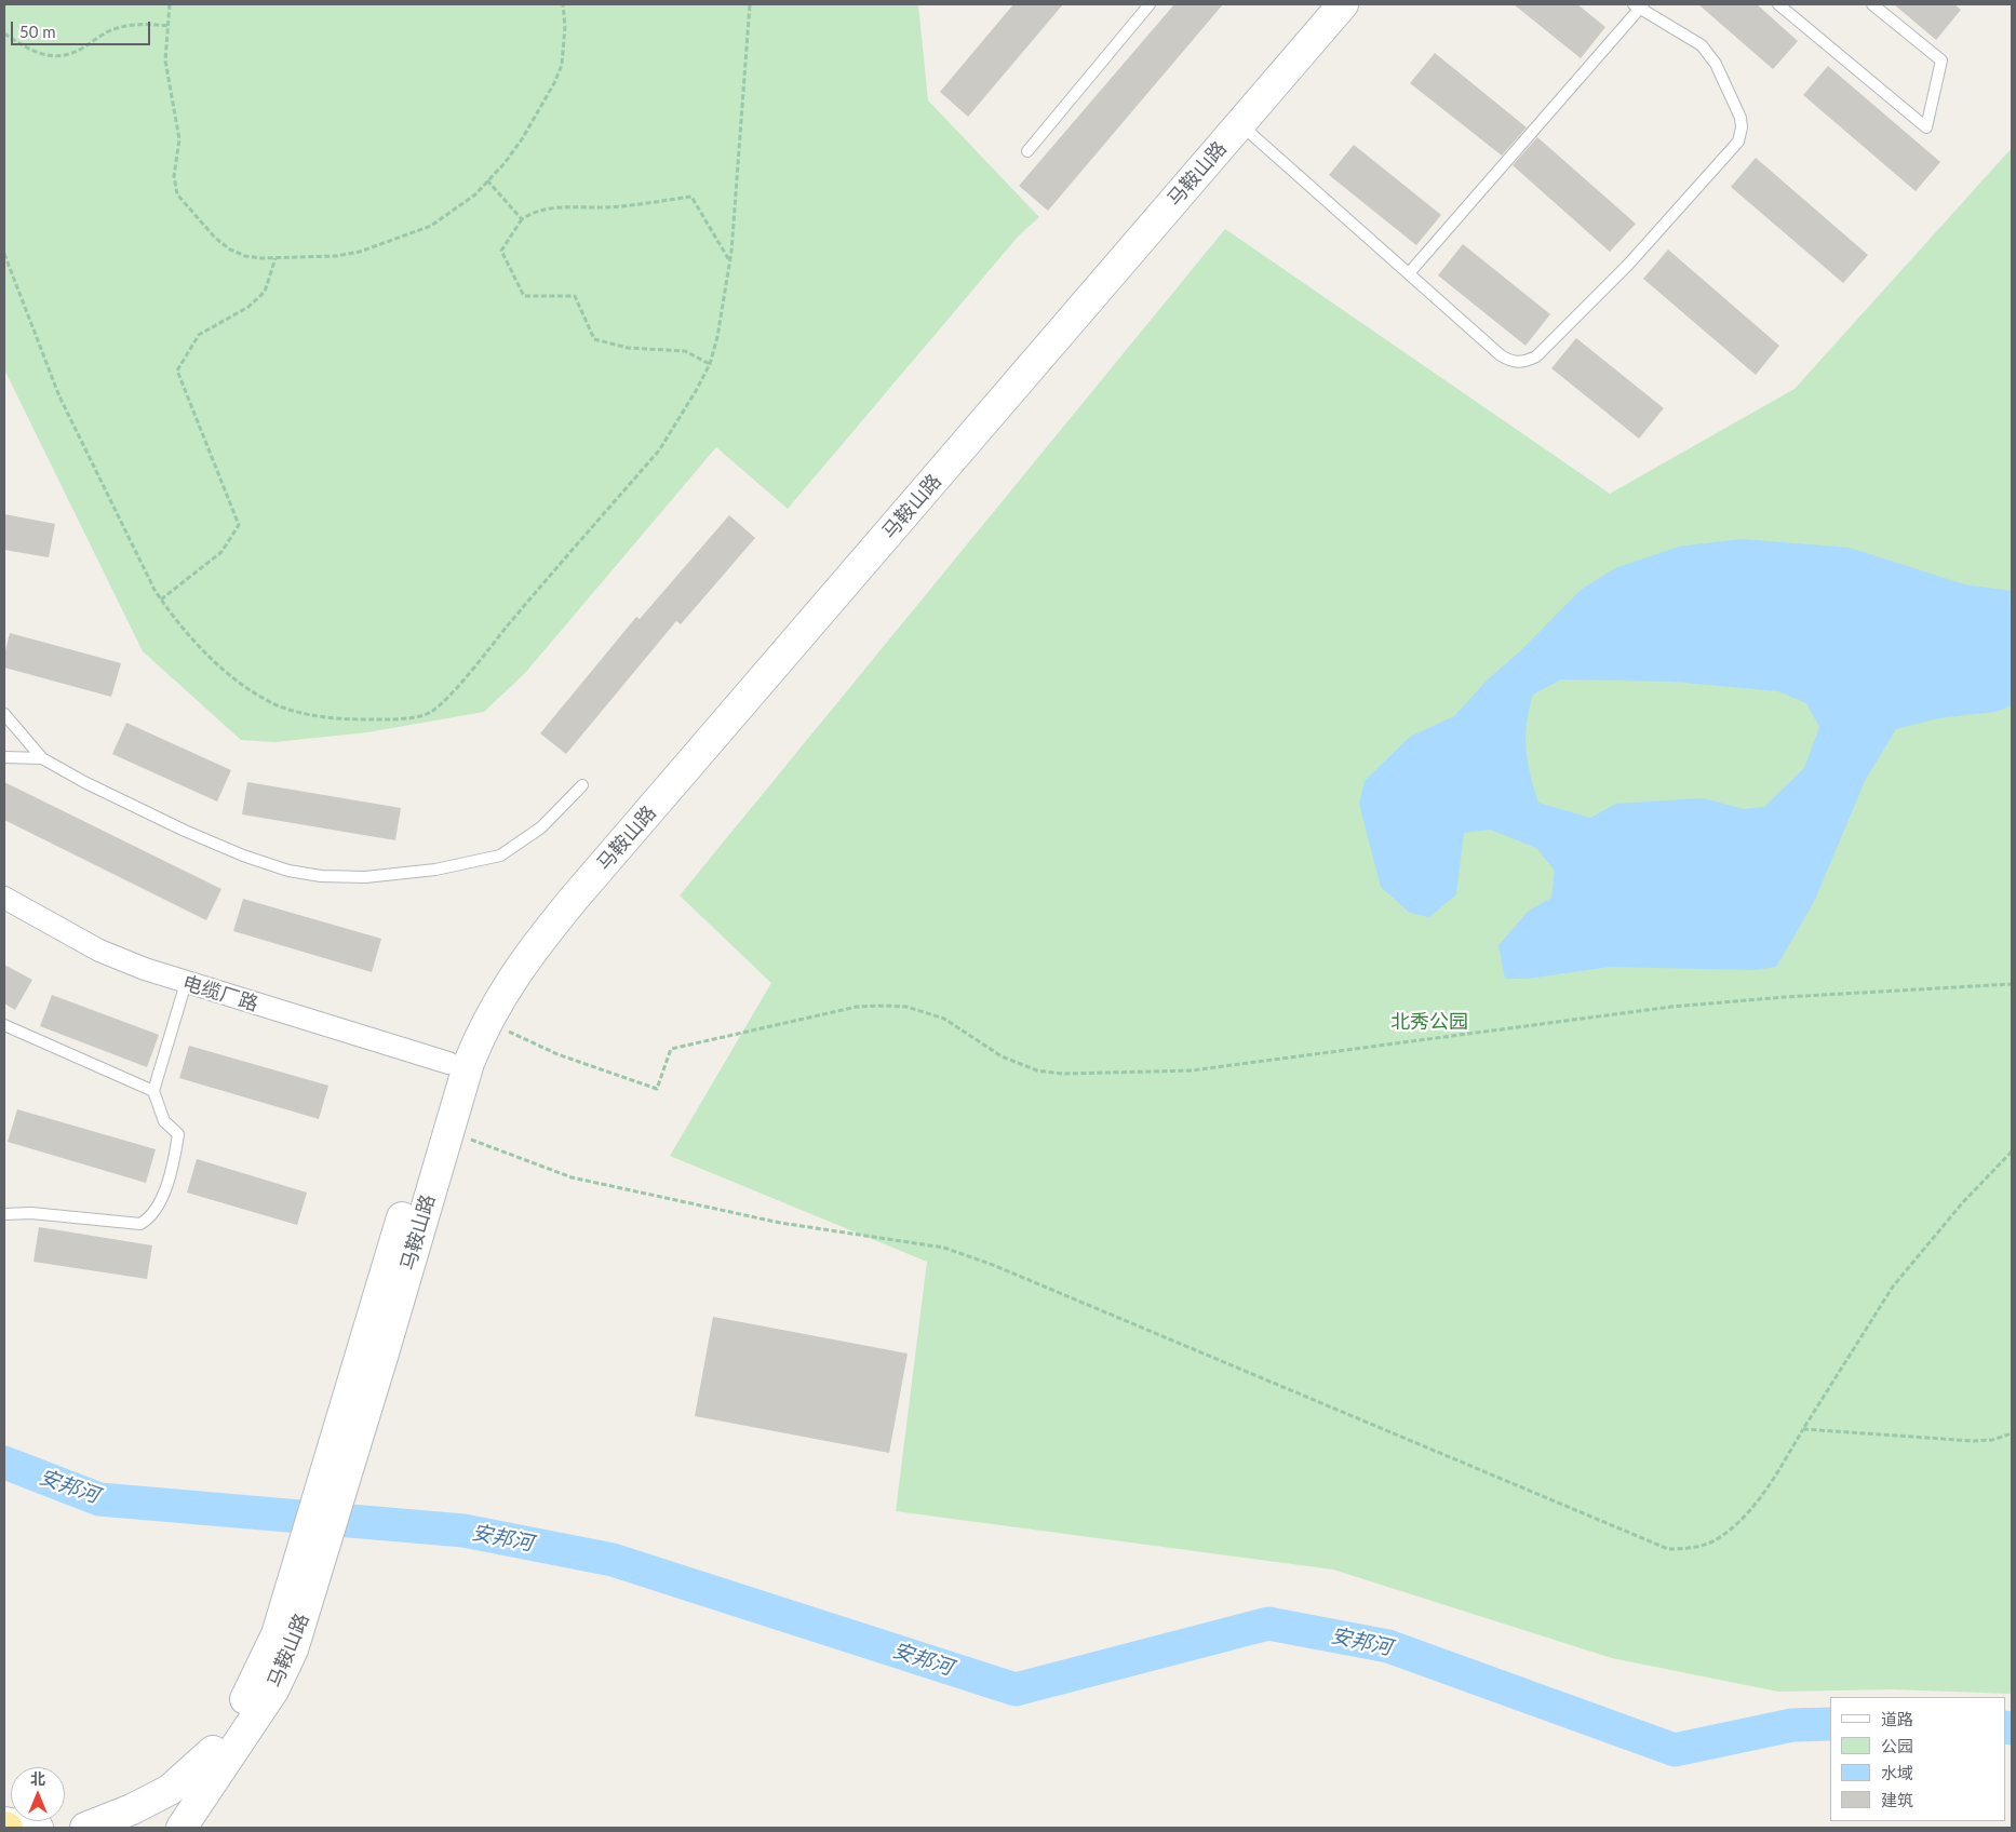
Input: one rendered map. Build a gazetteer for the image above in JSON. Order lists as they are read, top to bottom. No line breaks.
{"streets":{"main road":["马鞍山路"],"street":["电缆厂路"]},"crossings":[["马鞍山路","电缆厂路"]],"water":["安邦河"],"parks":["北秀公园"],"legend":["道路","公园","水域","建筑"],"scale_bar":"50 m","north":"top"}
